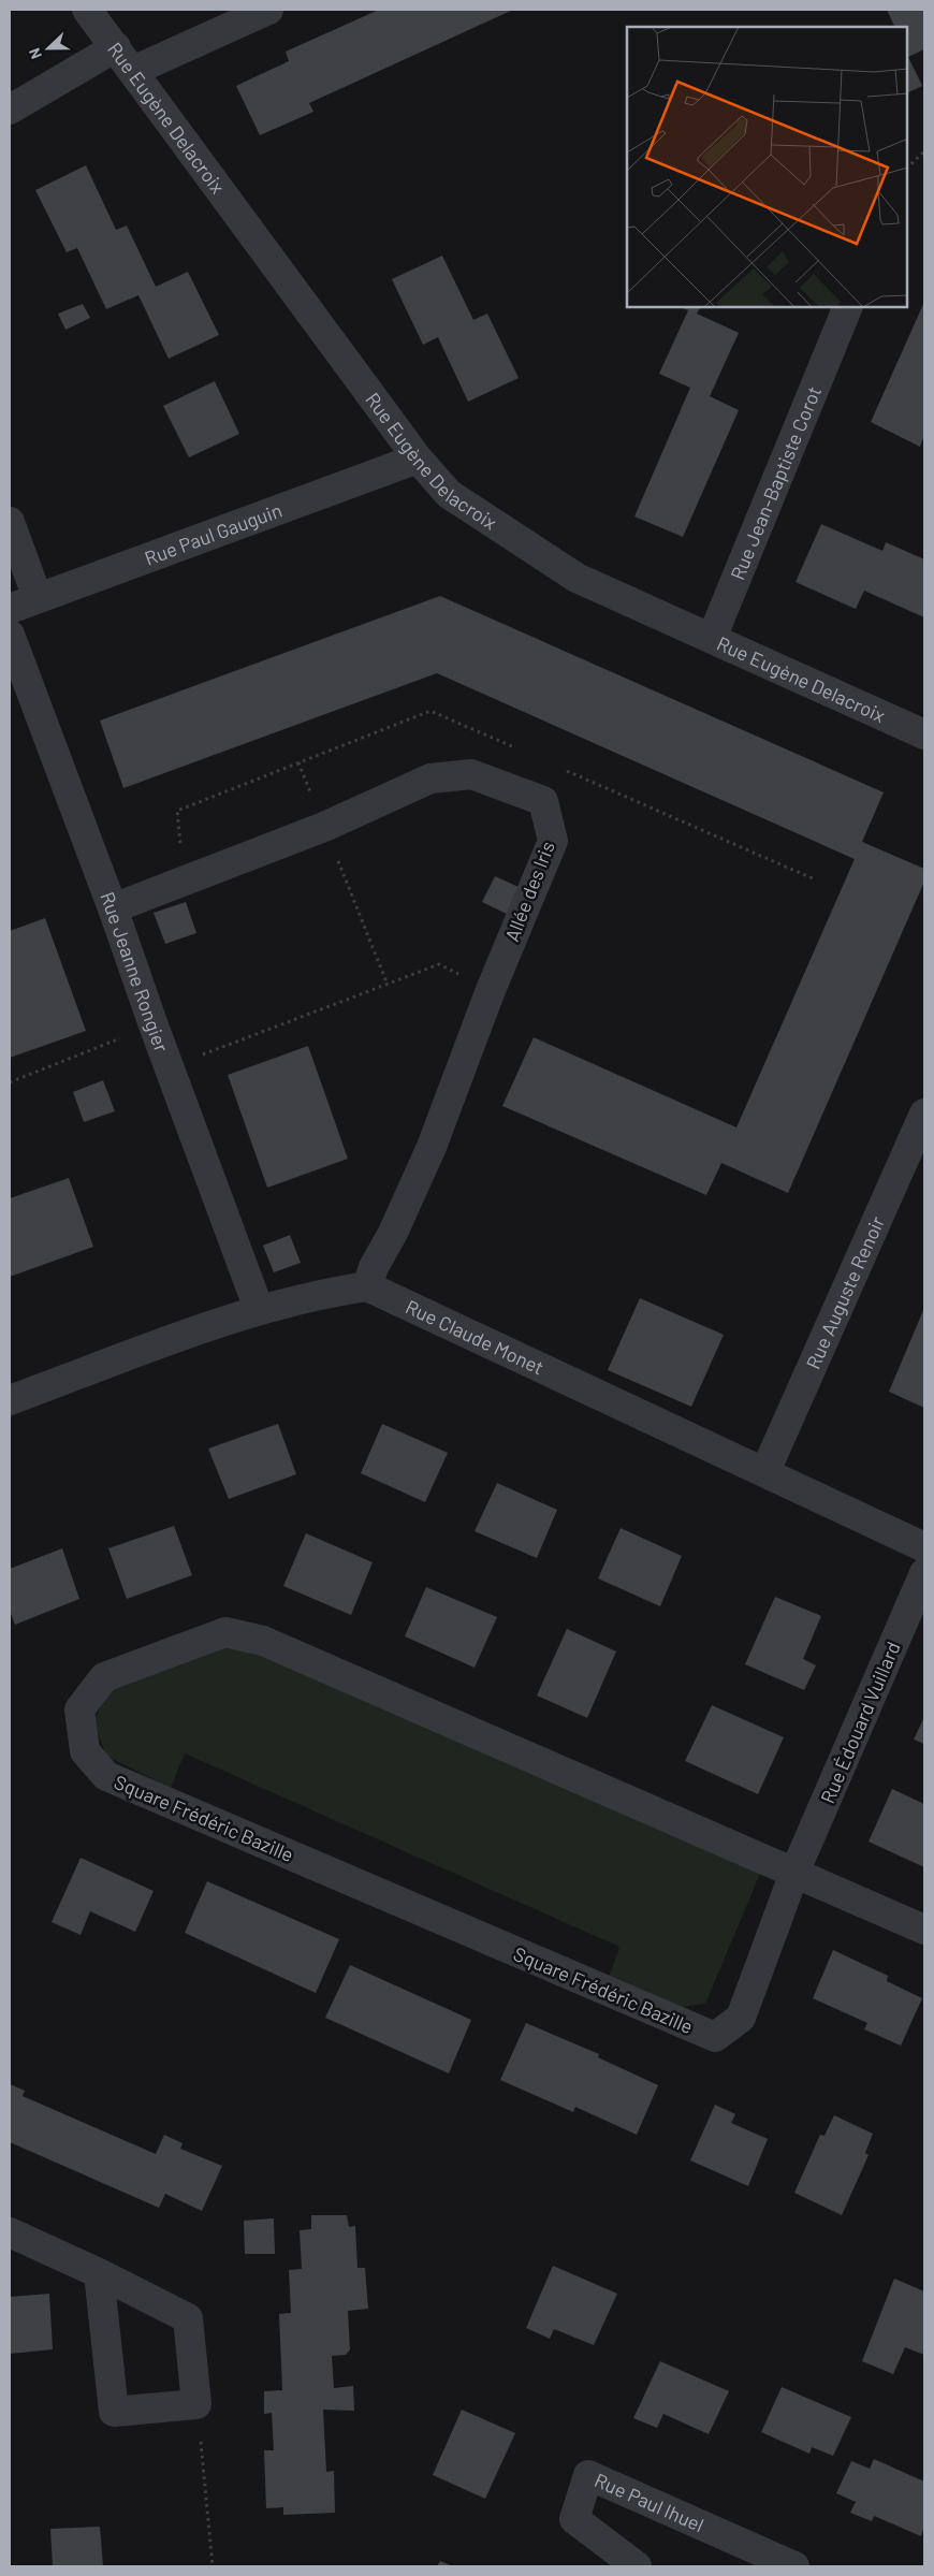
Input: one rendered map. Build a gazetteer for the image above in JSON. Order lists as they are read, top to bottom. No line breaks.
{"streets":{"street":["Rue Eugène Delacroix","Rue Jean-Baptiste Corot","Rue Paul Gauguin","Allée des Iris","Rue Jeanne Rongier","Rue Auguste Renoir","Rue Claude Monet","Rue Édouard Vuillard","Square Frédéric Bazille","Rue Paul Ihuel"]},"crossings":[["Rue Eugène Delacroix","Rue Jean-Baptiste Corot"],["Rue Eugène Delacroix","Rue Paul Gauguin"],["Allée des Iris","Rue Jeanne Rongier"],["Allée des Iris","Rue Claude Monet"],["Rue Auguste Renoir","Rue Claude Monet"],["Rue Édouard Vuillard","Square Frédéric Bazille"]],"north":"left"}
